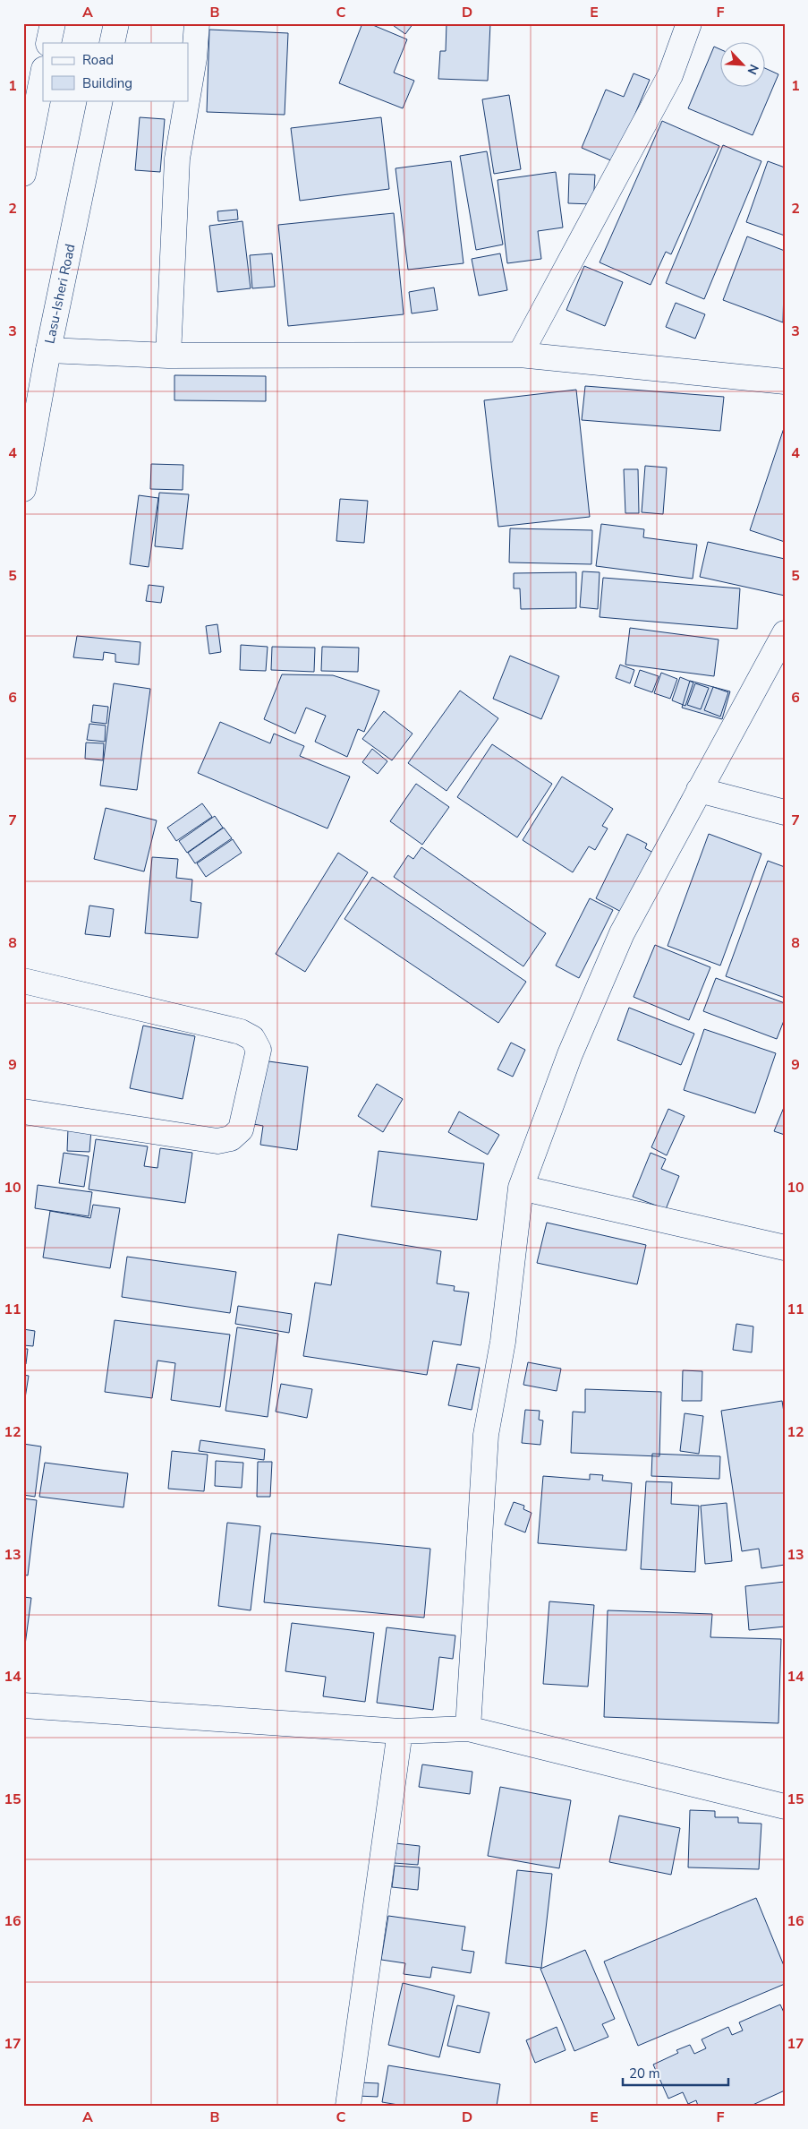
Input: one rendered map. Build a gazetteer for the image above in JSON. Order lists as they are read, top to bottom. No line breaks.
{"streets":{"street":["Lasu-Isheri Road"]},"legend":["Road","Building"],"scale_bar":"20 m","north":"bottom right","grid":{"columns":["A","B","C","D","E","F"],"rows":["1","2","3","4","5","6","7","8","9","10","11","12","13","14","15","16","17"]}}
